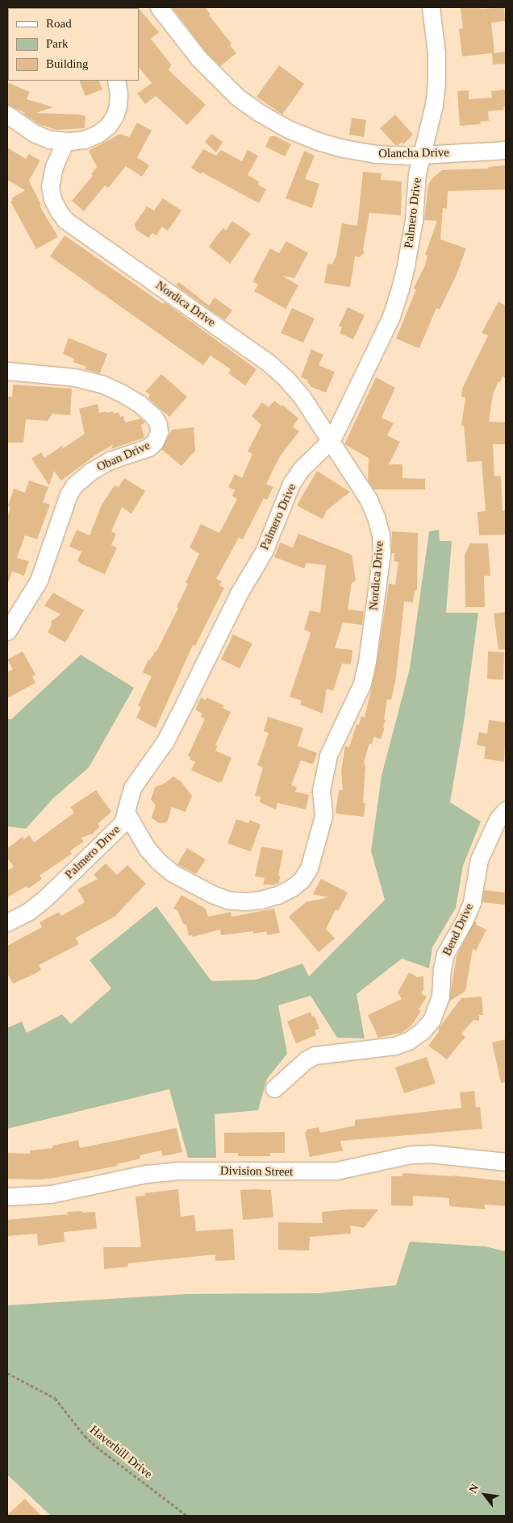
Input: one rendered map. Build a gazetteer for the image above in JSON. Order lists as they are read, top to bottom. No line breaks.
{"streets":{"street":["Olancha Drive","Palmero Drive","Nordica Drive","Oban Drive","Bend Drive","Division Street"],"path":["Haverhill Drive"]},"crossings":[["Olancha Drive","Palmero Drive"],["Palmero Drive","Nordica Drive"]],"legend":["Road","Park","Building"],"north":"top left"}
